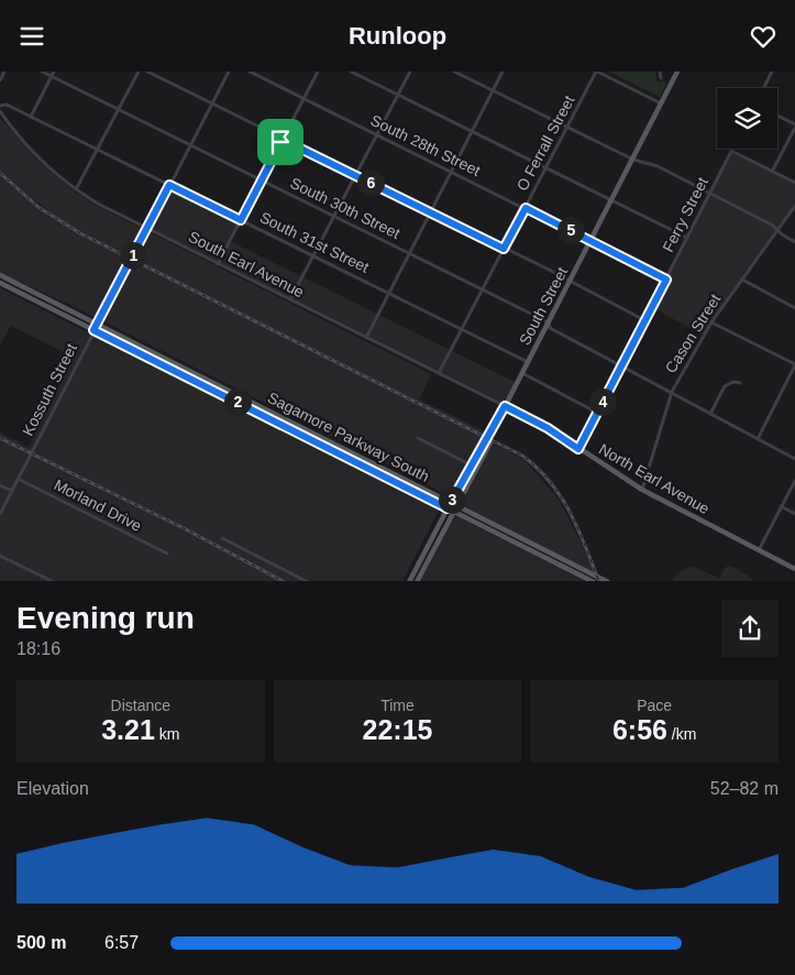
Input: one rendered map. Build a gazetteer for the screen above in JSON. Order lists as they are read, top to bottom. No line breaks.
{"streets":{"main road":["South Street","Sagamore Parkway South","North Earl Avenue"],"street":["O Ferrall Street","South 28th Street","South 30th Street","Ferry Street","South 31st Street","South Earl Avenue","Cason Street","Kossuth Street","Morland Drive"]},"crossings":[["O Ferrall Street","South 28th Street"],["O Ferrall Street","South 30th Street"],["O Ferrall Street","South 31st Street"],["O Ferrall Street","South Earl Avenue"],["South 28th Street","Ferry Street"],["South 28th Street","South Street"],["South 30th Street","Ferry Street"],["South 30th Street","South Street"],["South 30th Street","Kossuth Street"],["Ferry Street","North Earl Avenue"],["South 31st Street","South Street"],["South 31st Street","Kossuth Street"],["South Earl Avenue","South Street"],["South Earl Avenue","Kossuth Street"],["South Earl Avenue","North Earl Avenue"],["South Street","Sagamore Parkway South"],["South Street","North Earl Avenue"],["Cason Street","North Earl Avenue"],["Kossuth Street","Sagamore Parkway South"],["Kossuth Street","Morland Drive"]],"page":{"header":"Runloop","pins":["6","5","1","2","4","3"],"heading":["Evening run","18:16"],"stats":[["Distance","3.21 km"],["Time","22:15"],["Pace","6:56 /km"]],"chart":["Elevation","52–82 m"],"list":[{"name":"500 m","note":"6:57"}]}}
